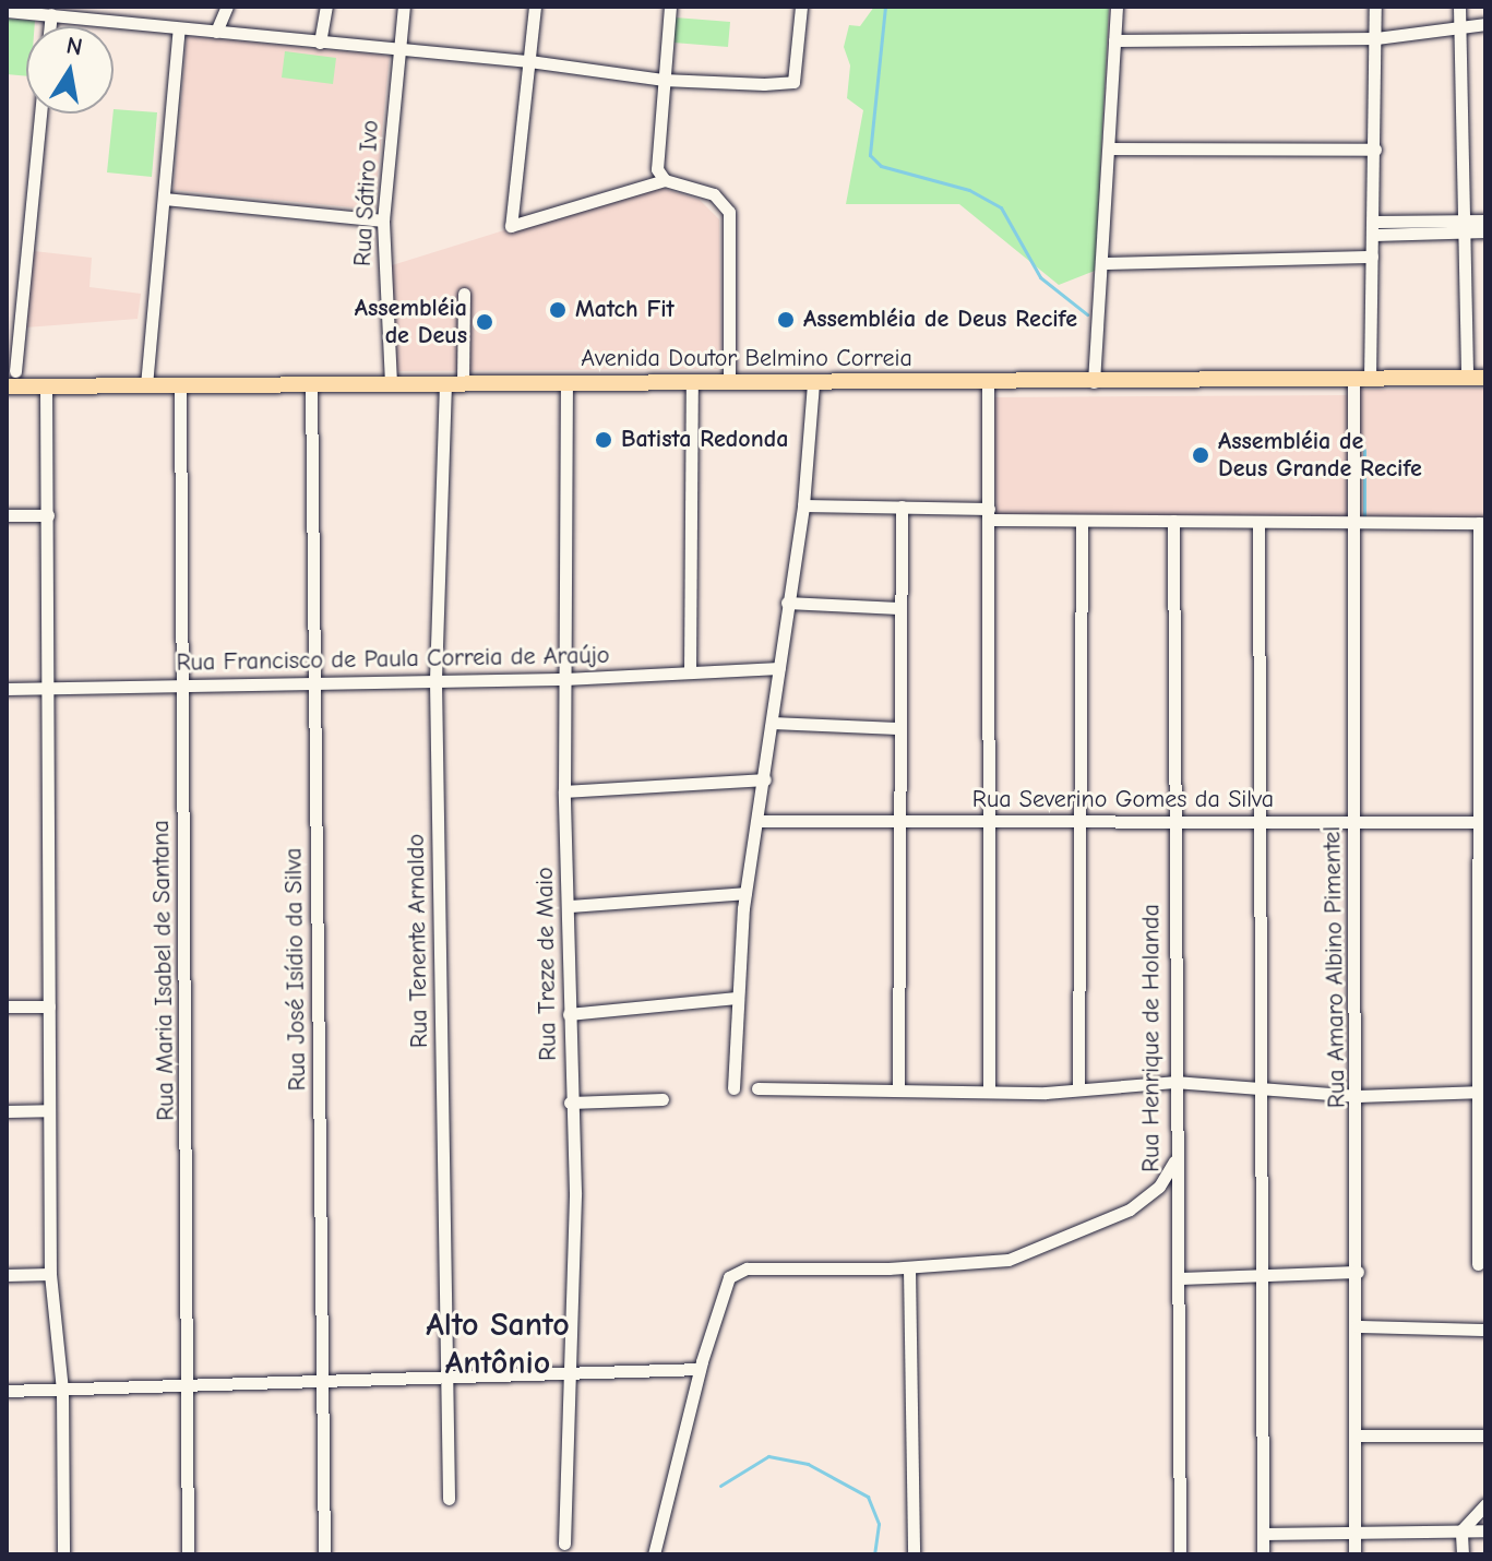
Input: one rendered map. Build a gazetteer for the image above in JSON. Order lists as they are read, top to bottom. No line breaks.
{"streets":{"main road":["Avenida Doutor Belmino Correia"],"street":["Rua Sátiro Ivo","Rua Francisco de Paula Correia de Araújo","Rua Severino Gomes da Silva","Rua Tenente Arnaldo","Rua Treze de Maio","Rua Amaro Albino Pimentel","Rua José Isídio da Silva","Rua Maria Isabel de Santana","Rua Henrique de Holanda"]},"crossings":[["Rua Sátiro Ivo","Avenida Doutor Belmino Correia"],["Avenida Doutor Belmino Correia","Rua Tenente Arnaldo"],["Avenida Doutor Belmino Correia","Rua Treze de Maio"],["Avenida Doutor Belmino Correia","Rua Amaro Albino Pimentel"],["Avenida Doutor Belmino Correia","Rua José Isídio da Silva"],["Avenida Doutor Belmino Correia","Rua Maria Isabel de Santana"],["Rua Francisco de Paula Correia de Araújo","Rua Tenente Arnaldo"],["Rua Francisco de Paula Correia de Araújo","Rua Treze de Maio"],["Rua Francisco de Paula Correia de Araújo","Rua José Isídio da Silva"],["Rua Francisco de Paula Correia de Araújo","Rua Maria Isabel de Santana"],["Rua Severino Gomes da Silva","Rua Amaro Albino Pimentel"],["Rua Severino Gomes da Silva","Rua Henrique de Holanda"]],"districts":["Alto Santo Antônio"],"places":["Match Fit","Assembléia de Deus Recife","Assembléia de Deus","Batista Redonda","Assembléia de Deus Grande Recife"],"north":"top"}
